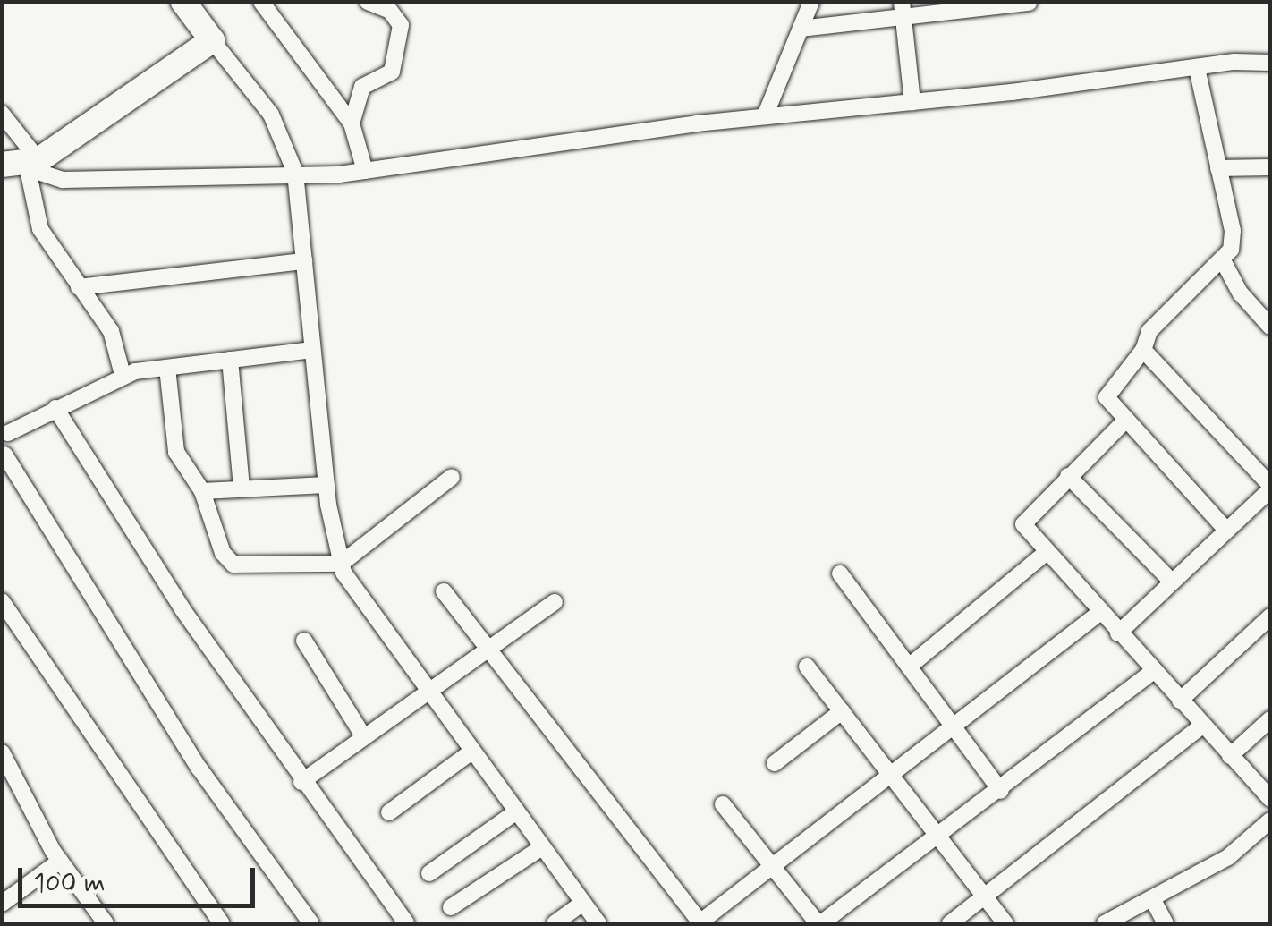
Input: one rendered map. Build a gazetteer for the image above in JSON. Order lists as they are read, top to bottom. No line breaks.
{"scale_bar":"100 m"}
